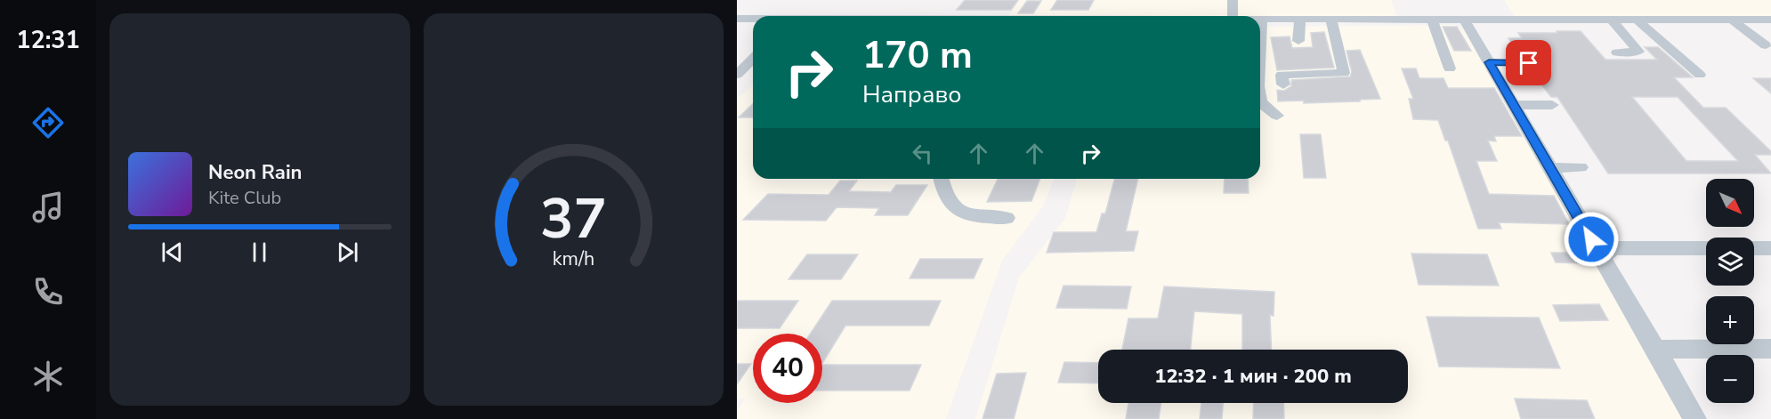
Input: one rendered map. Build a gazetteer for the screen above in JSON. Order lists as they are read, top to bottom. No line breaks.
{"north":"bottom right","page":{"tabs":"12:31","turn":["170 m","Направо"],"song":["Neon Rain","Kite Club"],"map_buttons":["+","−"],"limit":"40","trip":"12:32 · 1 мин · 200 m","gauge":["37","km/h"]}}
